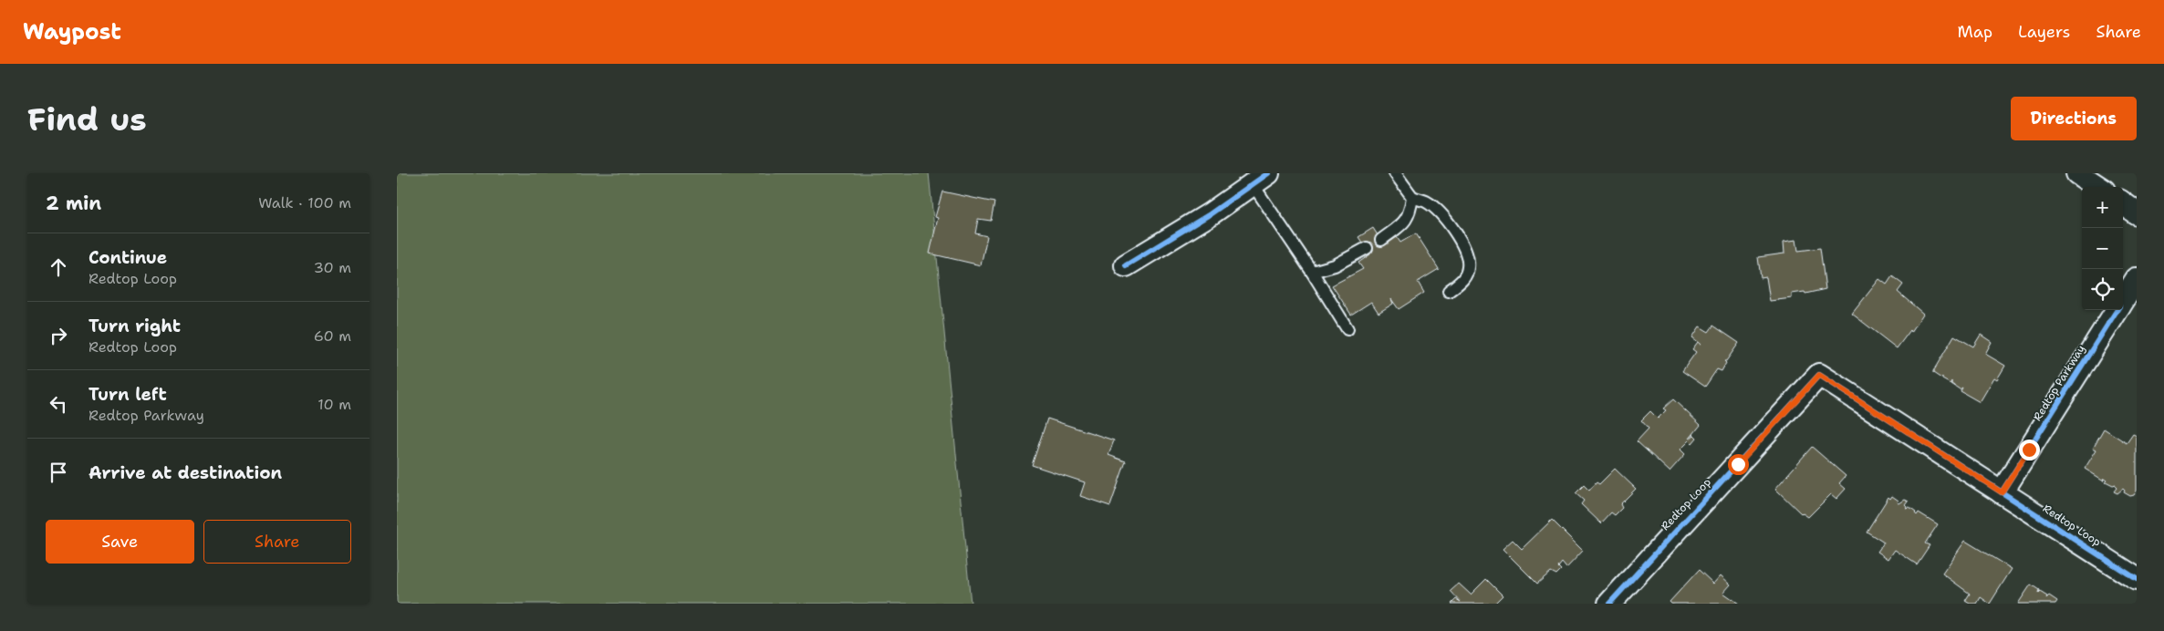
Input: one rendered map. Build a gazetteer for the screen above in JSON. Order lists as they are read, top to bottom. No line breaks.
{"streets":{"street":["Redtop Parkway","Redtop Loop"]},"crossings":[["Redtop Parkway","Redtop Loop"]],"page":{"header":"Waypost","nav":["Map","Layers","Share"],"buttons":["Directions",["Save","Share"]],"title":"Find us","heading":["2 min","Walk · 100 m"],"map_buttons":["+","−"],"list":[["Continue","Redtop Loop","30 m"],["Turn right","Redtop Loop","60 m"],["Turn left","Redtop Parkway","10 m"],"Arrive at destination"]}}
